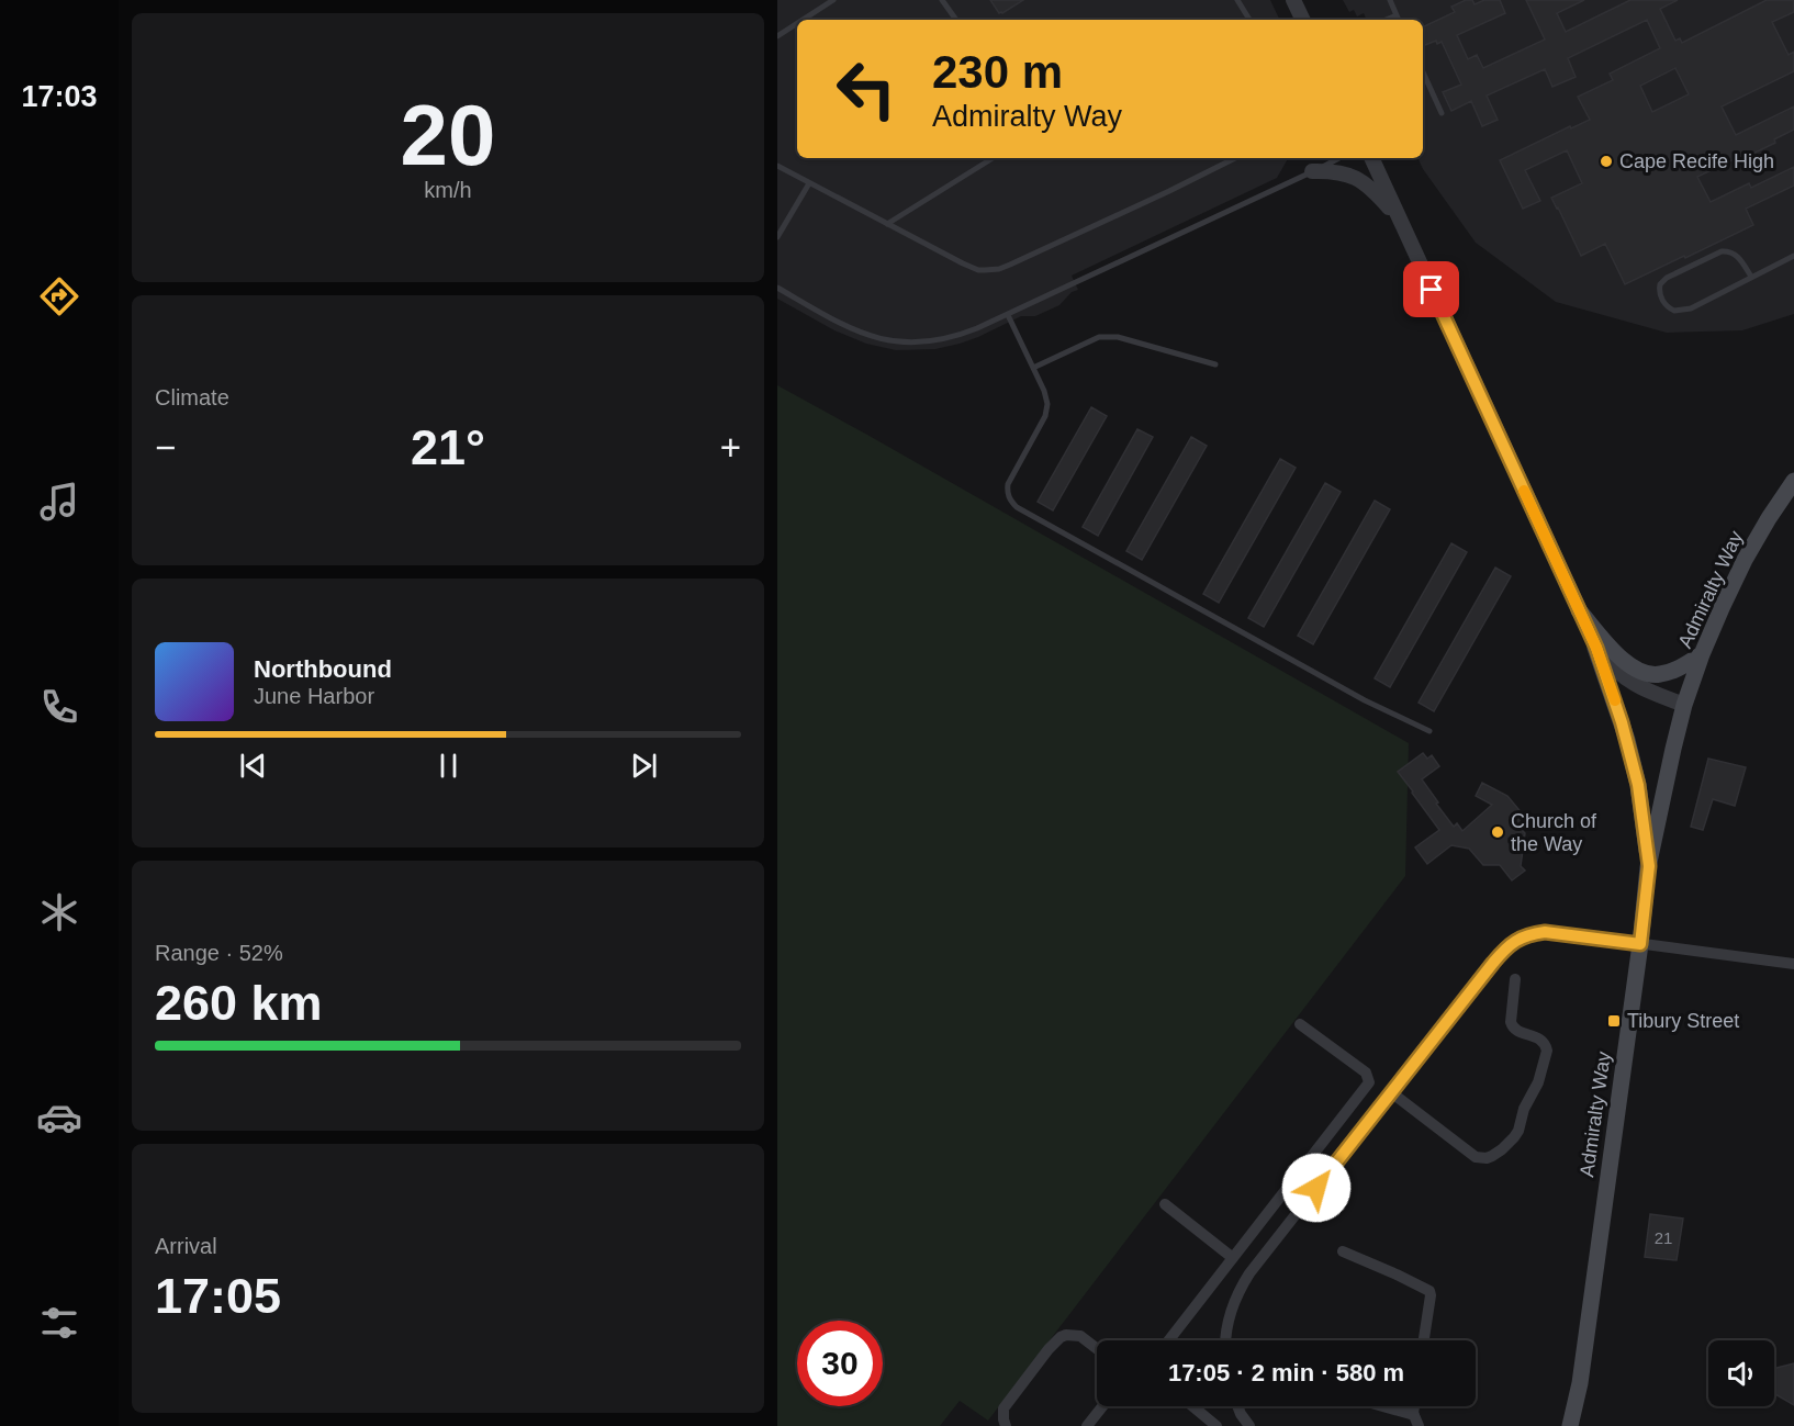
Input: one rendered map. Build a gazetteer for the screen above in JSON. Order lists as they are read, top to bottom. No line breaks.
{"streets":{"main road":["Admiralty Way"]},"places":{"other":["Cape Recife High","Church of the Way"],"transit":["Tibury Street"]},"house_numbers":["21"],"page":{"tabs":"17:03","tile":[["20","km/h"],"Climate",["Range · 52%","260 km"],["Arrival","17:05"]],"turn":["230 m","Admiralty Way"],"heat":["−","21°","+"],"song":["Northbound","June Harbor"],"limit":"30","trip":"17:05 · 2 min · 580 m"}}
